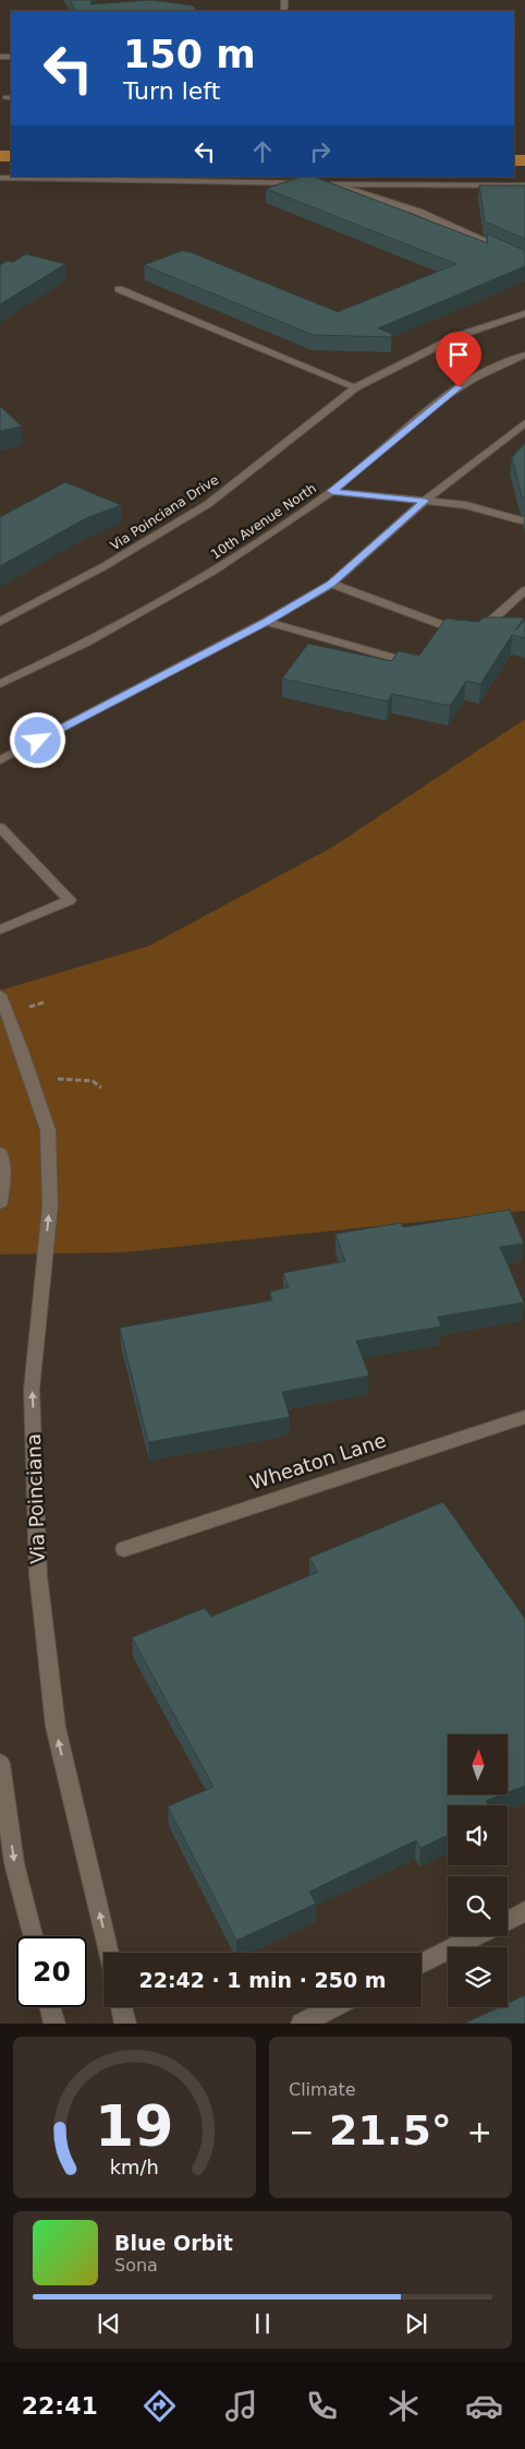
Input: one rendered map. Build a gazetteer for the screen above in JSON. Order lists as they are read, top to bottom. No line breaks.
{"streets":{"street":["Via Poinciana Drive","10th Avenue North","Wheaton Lane","Via Poinciana"]},"one_way":["Via Poinciana"],"north":"top","page":{"turn":["150 m","Turn left"],"limit":"20","trip":"22:42 · 1 min · 250 m","tile":"Climate","heat":["−","21.5°","+"],"song":["Blue Orbit","Sona"],"tabs":"22:41","gauge":["19","km/h"]}}
